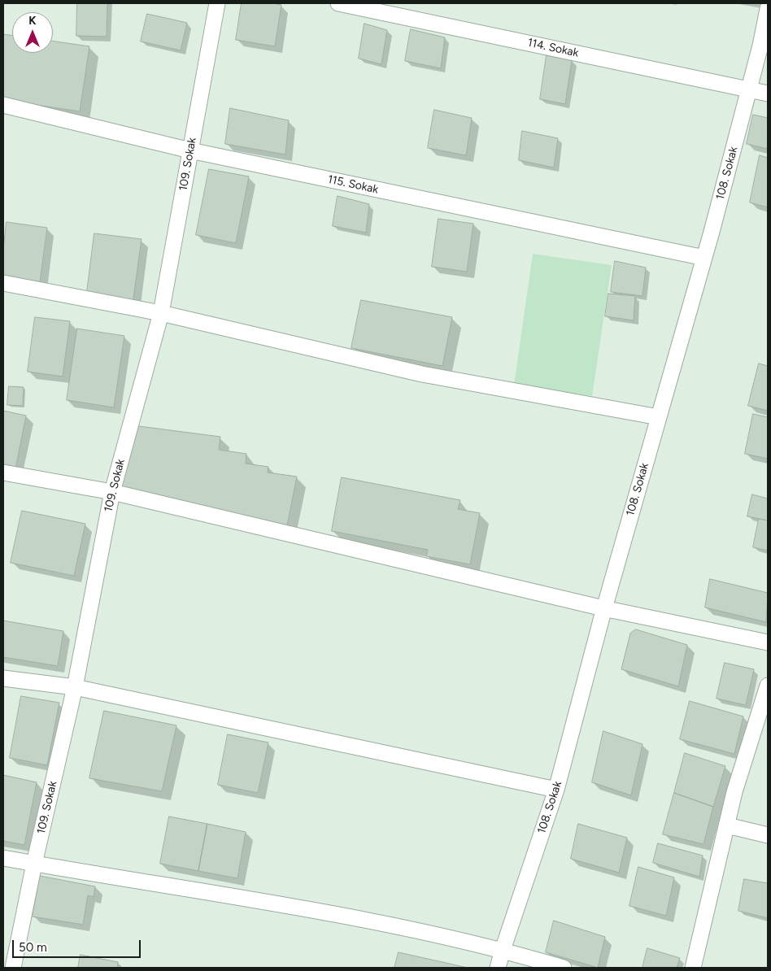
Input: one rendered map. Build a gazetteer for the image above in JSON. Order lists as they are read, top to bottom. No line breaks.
{"streets":{"street":["114. Sokak","109. Sokak","108. Sokak","115. Sokak"]},"crossings":[["114. Sokak","108. Sokak"],["109. Sokak","115. Sokak"],["108. Sokak","115. Sokak"]],"scale_bar":"50 m","north":"top"}
